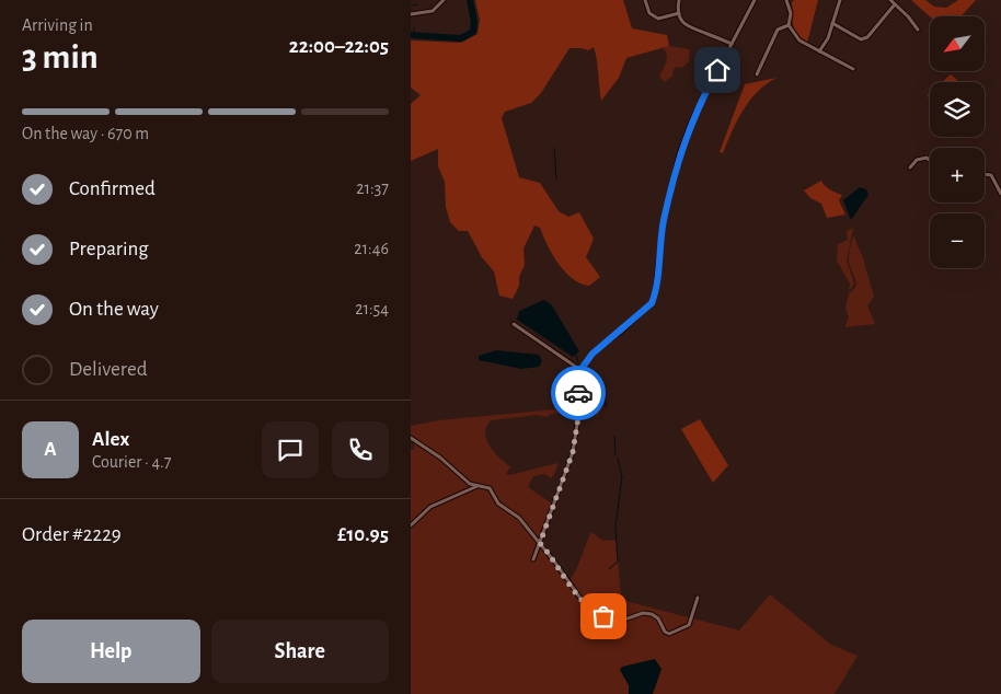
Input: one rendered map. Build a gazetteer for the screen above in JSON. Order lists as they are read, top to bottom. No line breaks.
{"north":"bottom left","page":{"heading":["3 min","Arriving in","22:00–22:05"],"panel":["Alex","Courier · 4.7","Order #2229","£10.95"],"map_buttons":["+","−"],"bar":"On the way · 670 m","list":[["Confirmed","21:37"],["Preparing","21:46"],["On the way","21:54"],"Delivered"],"round":"A","buttons":["Help","Share"]}}
